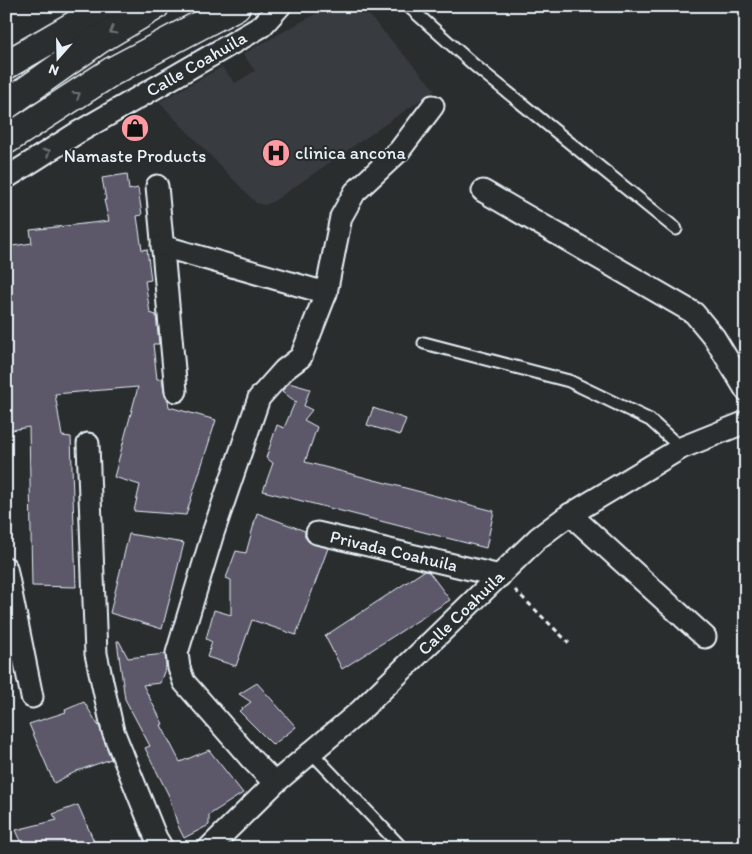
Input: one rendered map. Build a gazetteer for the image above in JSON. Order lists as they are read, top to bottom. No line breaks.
{"streets":{"street":["Calle Coahuila","Privada Coahuila"]},"crossings":[["Calle Coahuila","Privada Coahuila"]],"places":{"shop":["Namaste Products"],"hospital":["clinica ancona"]},"north":"bottom"}
